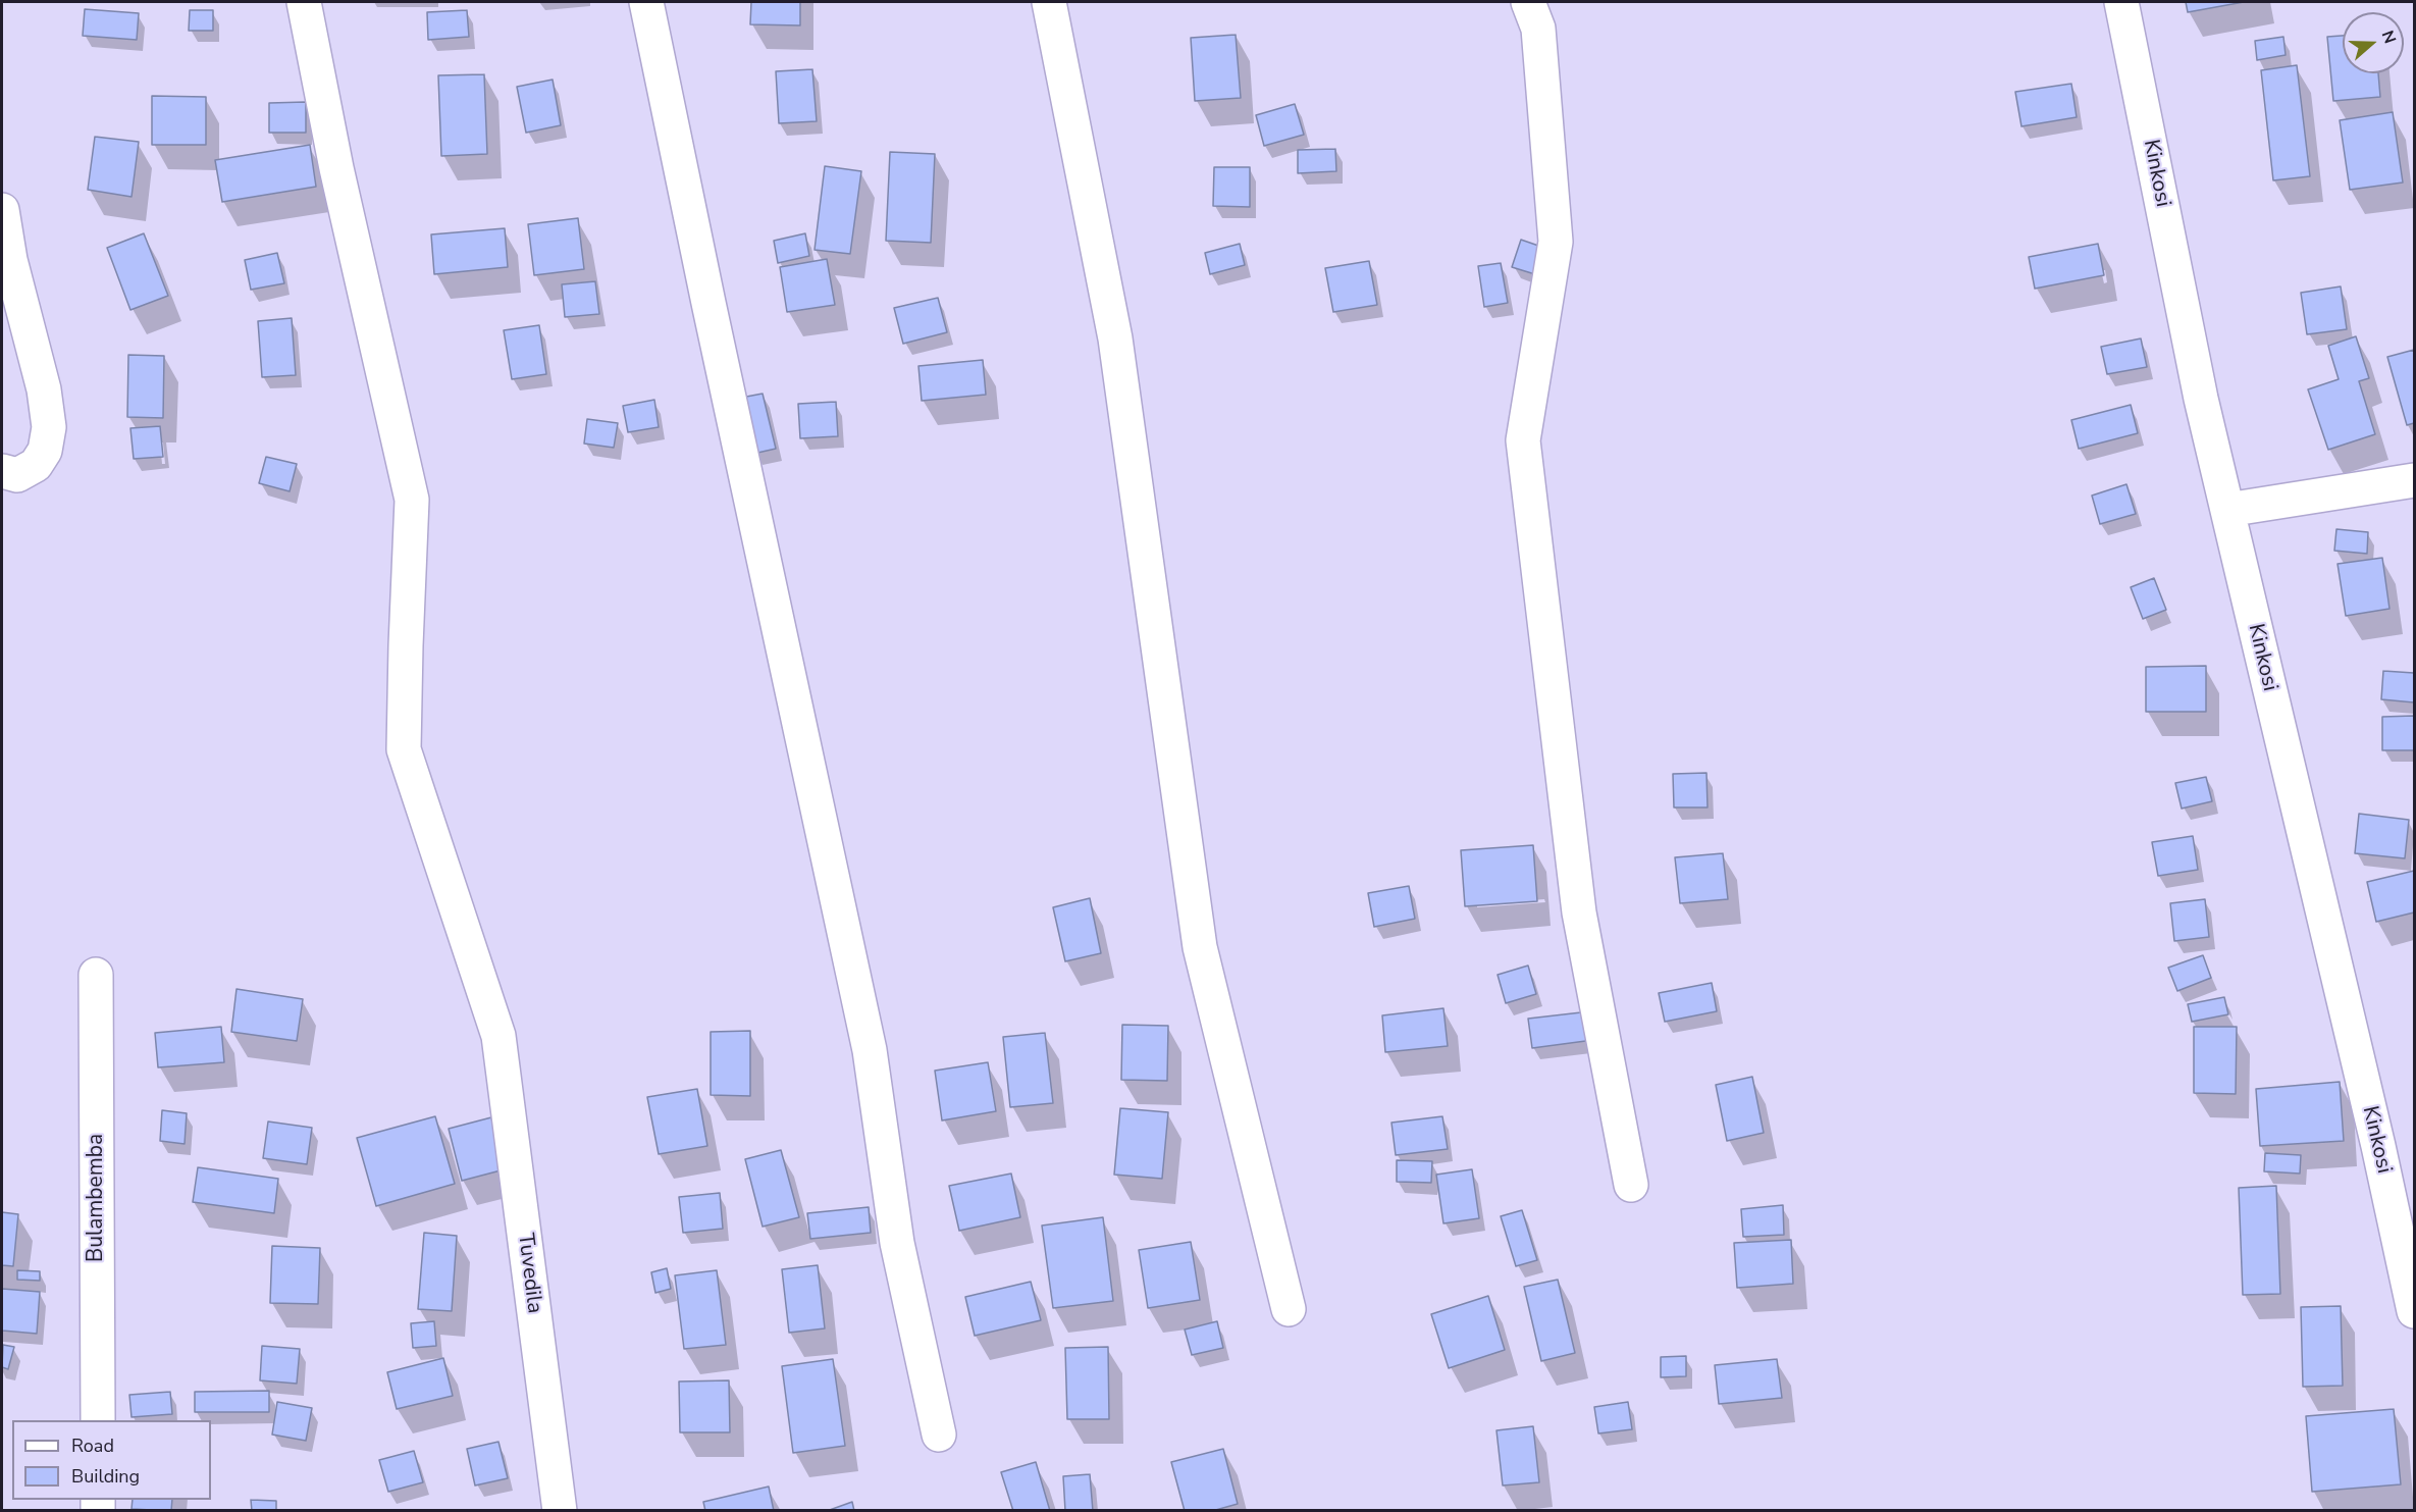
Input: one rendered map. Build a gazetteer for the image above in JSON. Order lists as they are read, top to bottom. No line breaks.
{"streets":{"street":["Kinkosi","Bulambemba","Tuvedila"]},"legend":["Road","Building"],"north":"right"}
